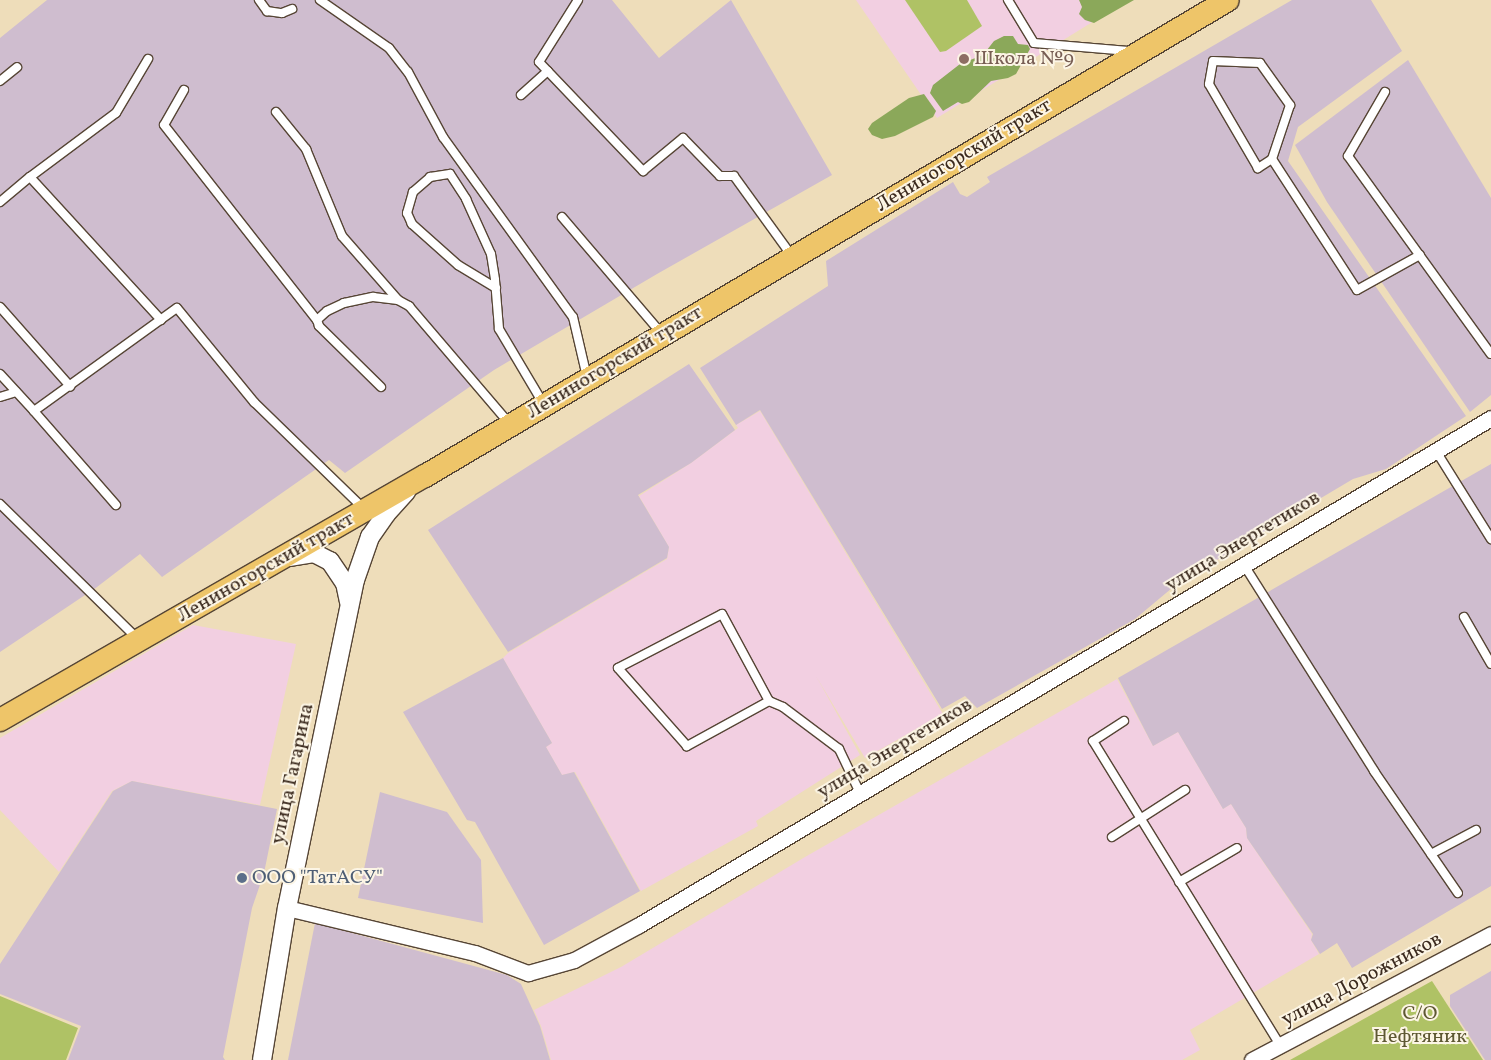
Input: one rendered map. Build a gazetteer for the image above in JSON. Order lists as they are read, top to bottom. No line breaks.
{"streets":{"main road":["Лениногорский тракт"],"street":["улица Энергетиков","улица Гагарина","улица Дорожников"]},"crossings":[["Лениногорский тракт","улица Гагарина"],["улица Энергетиков","улица Гагарина"]],"parks":["С/О Нефтяник"],"places":["Школа №9","ООО \"ТатАСУ\""]}
